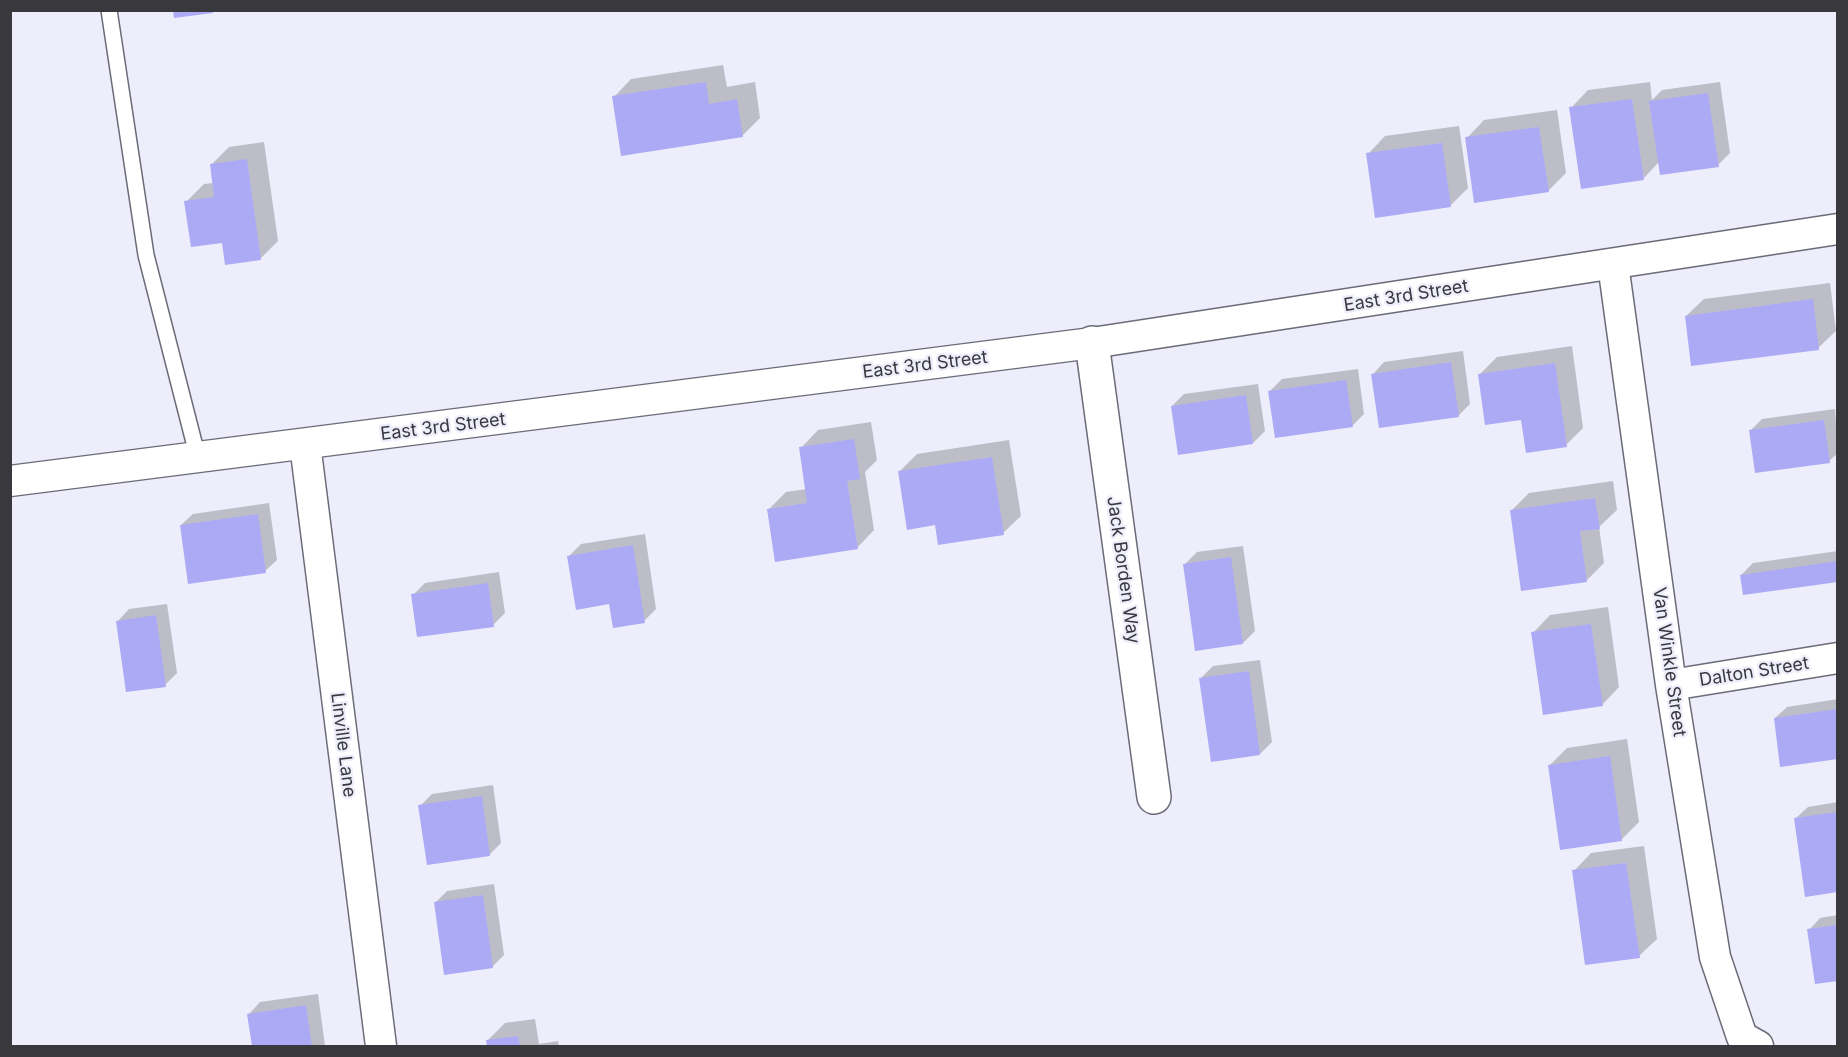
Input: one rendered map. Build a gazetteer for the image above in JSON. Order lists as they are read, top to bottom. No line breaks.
{"streets":{"street":["East 3rd Street","Jack Borden Way","Van Winkle Street","Dalton Street","Linville Lane"]},"crossings":[["East 3rd Street","Jack Borden Way"],["East 3rd Street","Van Winkle Street"],["East 3rd Street","Linville Lane"],["Van Winkle Street","Dalton Street"]]}
